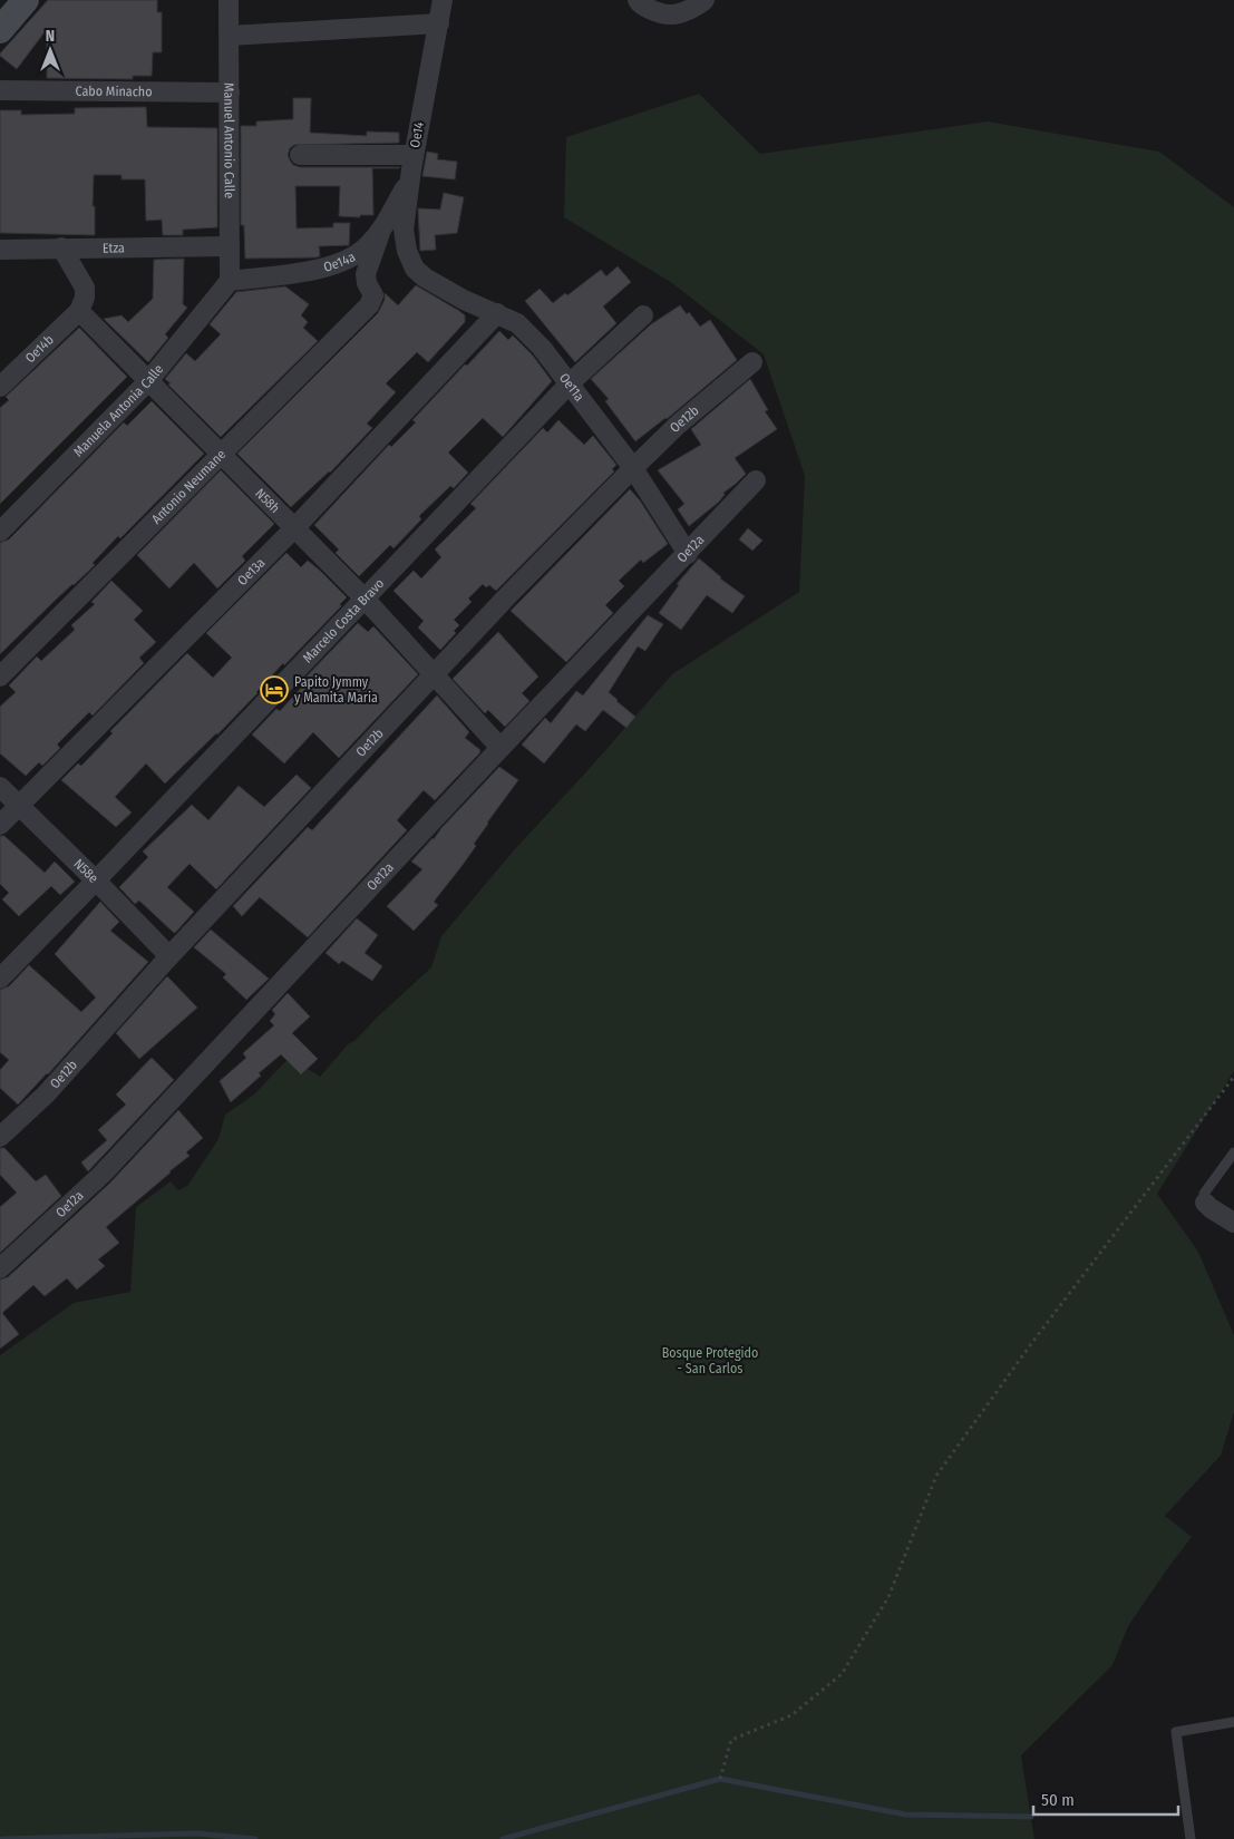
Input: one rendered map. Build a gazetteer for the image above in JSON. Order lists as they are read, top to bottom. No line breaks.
{"streets":{"street":["Cabo Minacho","Oe14","Manuel Antonio Calle","Etza","Oe14a","Oe14b","Oe11a","Manuela Antonia Calle","Oe12b","Antonio Neumane","N58h","Oe12a","Oe13a","Marcelo Costa Bravo","N58e"]},"crossings":[["Cabo Minacho","Manuel Antonio Calle"],["Oe14","Oe14a"],["Oe14","Oe11a"],["Manuel Antonio Calle","Etza"],["Manuel Antonio Calle","Oe14a"],["Manuel Antonio Calle","Manuela Antonia Calle"],["Oe14a","Manuela Antonia Calle"],["Oe14a","Antonio Neumane"],["Oe14b","N58h"],["Oe11a","Oe12b"],["Oe11a","Oe12a"],["Oe11a","Oe13a"],["Oe11a","Marcelo Costa Bravo"],["Manuela Antonia Calle","N58h"],["Oe12b","N58h"],["Oe12b","N58e"],["Antonio Neumane","N58h"],["N58h","Oe12a"],["N58h","Oe13a"],["N58h","Marcelo Costa Bravo"],["Oe13a","N58e"],["Marcelo Costa Bravo","N58e"]],"parks":["Bosque Protegido - San Carlos"],"places":{"hotel":["Papito Jymmy y Mamita Maria"]},"scale_bar":"50 m","north":"top"}
